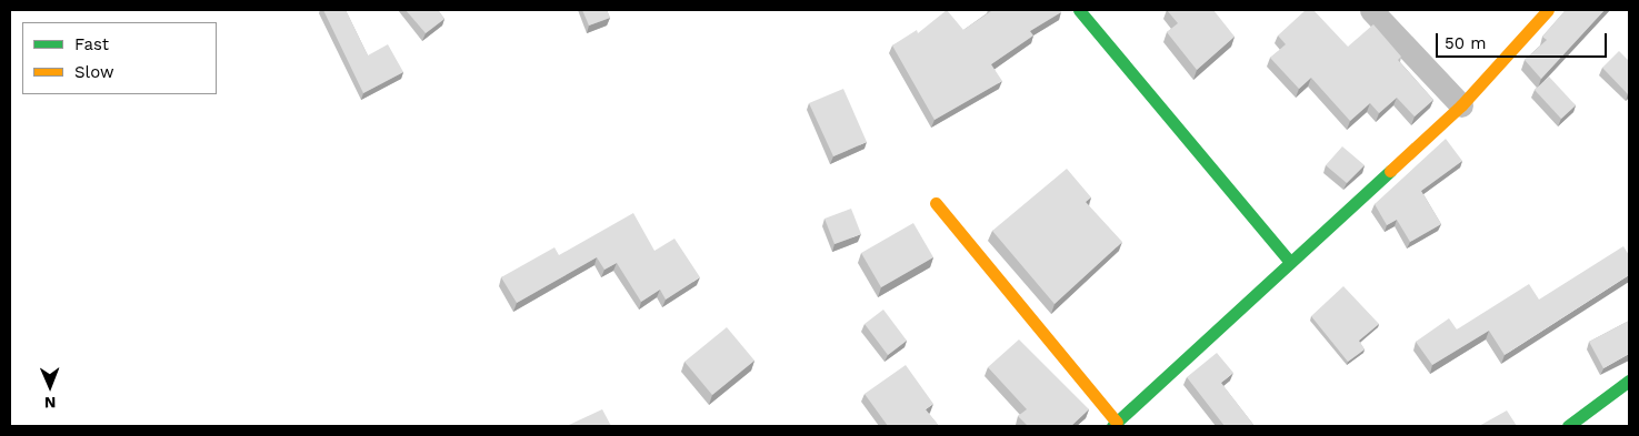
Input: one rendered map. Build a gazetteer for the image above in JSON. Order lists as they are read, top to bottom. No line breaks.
{"legend":["Fast","Slow"],"scale_bar":"50 m","north":"bottom"}
